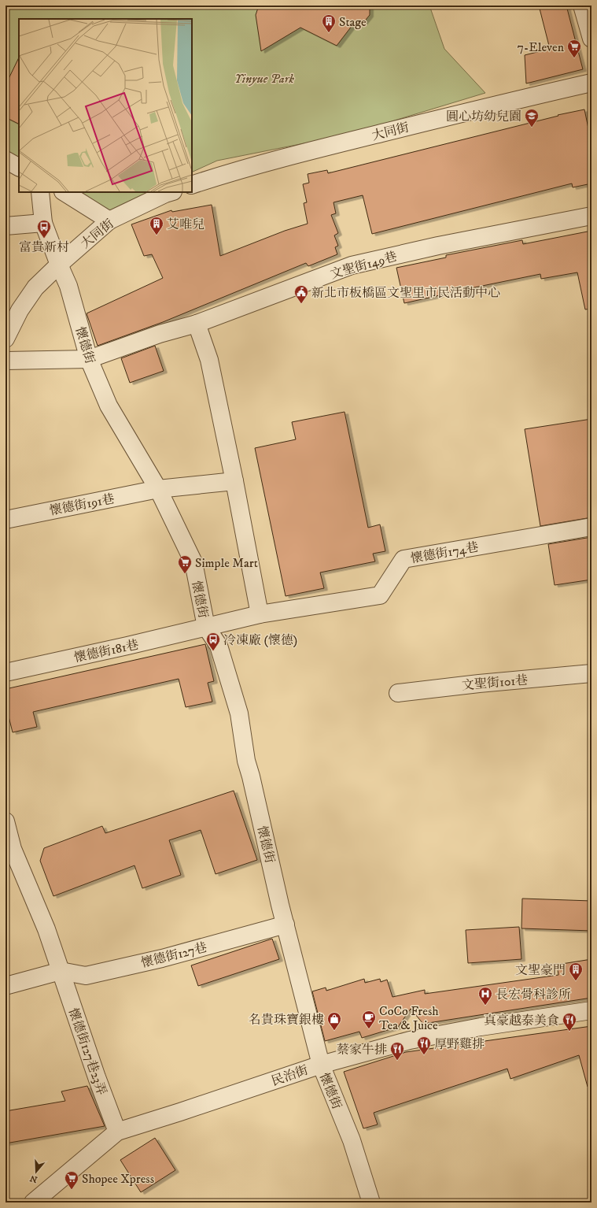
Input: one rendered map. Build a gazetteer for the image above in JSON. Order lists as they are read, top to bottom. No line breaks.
{"streets":{"street":["大同街","文聖街149巷","懷德街","懷德街191巷","懷德街174巷","懷德街181巷","文聖街101巷","懷德街127巷","懷德街127巷23弄","民治街"]},"crossings":[["大同街","懷德街"],["文聖街149巷","懷德街"],["懷德街","懷德街191巷"],["懷德街","懷德街174巷"],["懷德街","懷德街181巷"],["懷德街","懷德街127巷"],["懷德街","民治街"],["懷德街174巷","懷德街181巷"],["懷德街127巷","懷德街127巷23弄"],["懷德街127巷23弄","民治街"]],"parks":["Yinyue Park"],"places":{"building":["Stage","艾唯兒","文聖豪門"],"supermarket":["7-Eleven","Simple Mart","Shopee Xpress"],"school or university":["圓心坊幼兒園"],"bus stop":["富貴新村","冷凍廠 (懷德)"],"public building":["新北市板橋區文聖里市民活動中心"],"hospital":["長宏骨科診所"],"cafe":["CoCo Fresh Tea & Juice"],"shop":["名貴珠寶銀樓"],"restaurant":["真豪越泰美食","厚野雞排","蔡家牛排"]},"north":"bottom"}
